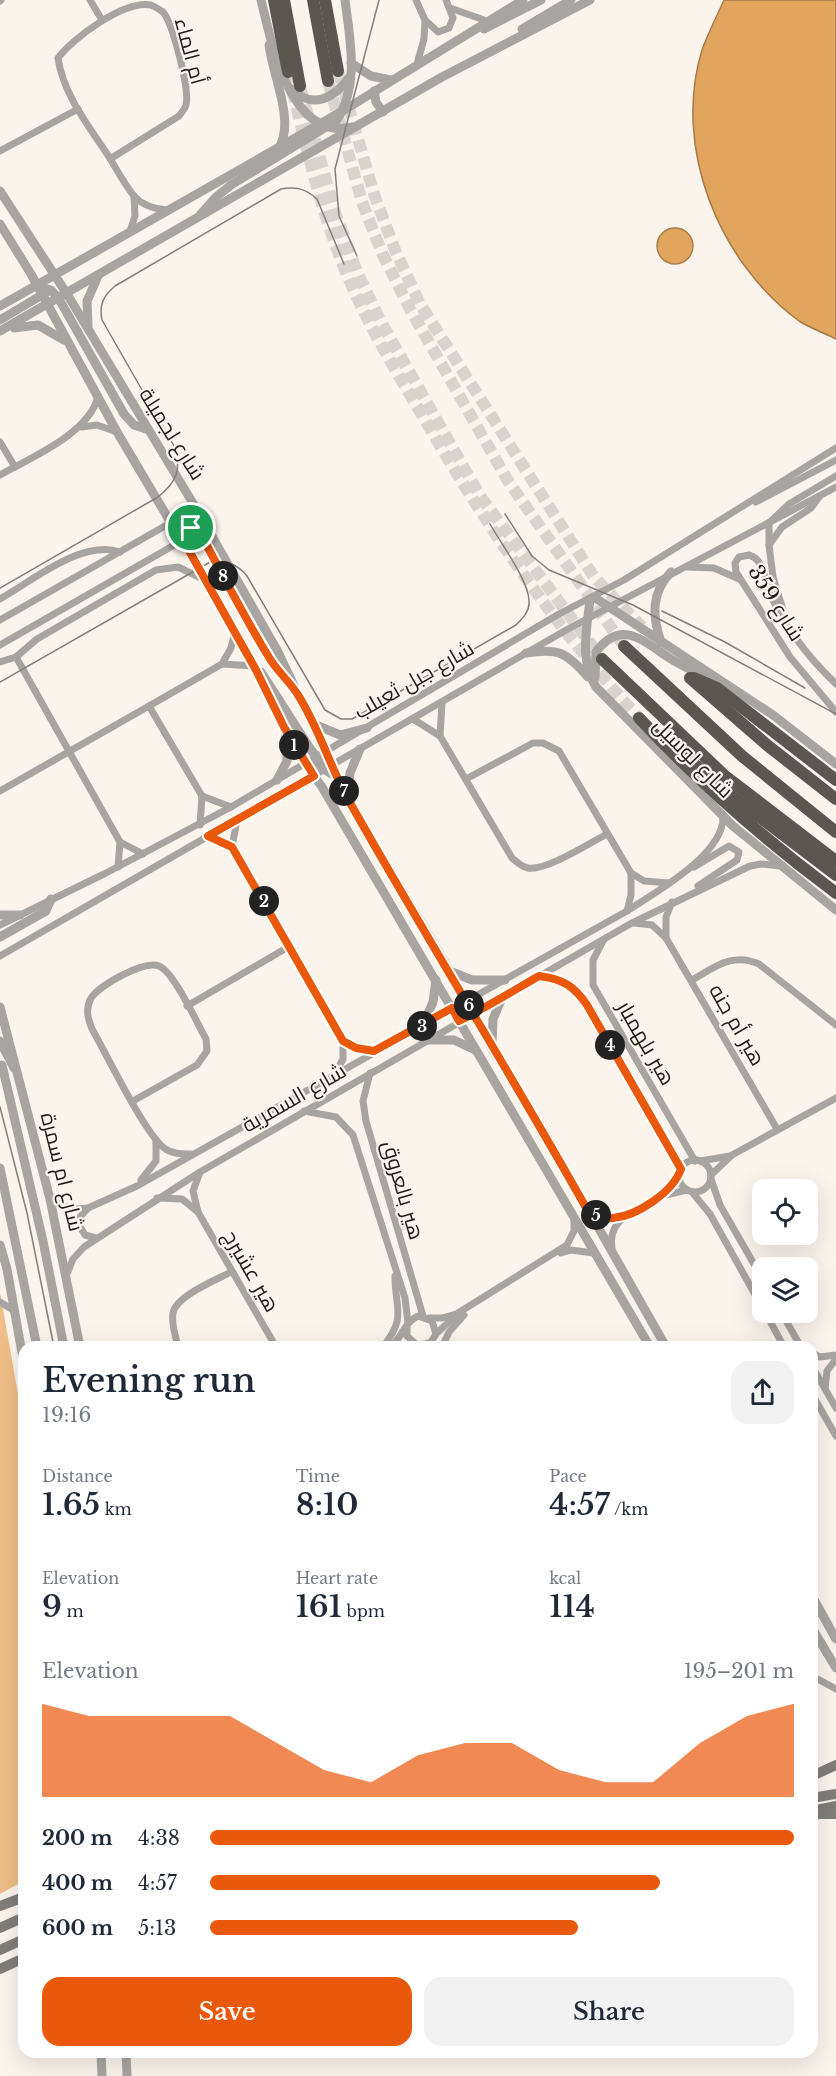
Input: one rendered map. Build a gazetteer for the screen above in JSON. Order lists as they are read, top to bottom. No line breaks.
{"streets":{"highway":["شارع لوسيل"],"street":["أم الماء","شارع لجميلة","شارع 359","شارع جبل ثعيلب","هير أم جنه","هير بلهمبار","شارع السمرية","شارع ام سمرة","هير بالعروق","هير عشيرج"]},"crossings":[["شارع لجميلة","شارع جبل ثعيلب"],["شارع لجميلة","شارع السمرية"],["شارع جبل ثعيلب","شارع لوسيل"],["شارع لوسيل","شارع السمرية"],["هير أم جنه","شارع السمرية"],["هير بلهمبار","شارع السمرية"],["شارع السمرية","شارع ام سمرة"],["شارع السمرية","هير بالعروق"],["شارع السمرية","هير عشيرج"]],"page":{"pins":["8","1","7","2","6","3","4","5"],"heading":["Evening run","19:16"],"stats":[["Distance","1.65 km"],["Time","8:10"],["Pace","4:57 /km"],["Elevation","9 m"],["Heart rate","161 bpm"],["kcal","114"]],"chart":["Elevation","195–201 m"],"list":[{"name":"200 m","note":"4:38"},{"name":"400 m","note":"4:57"},{"name":"600 m","note":"5:13"}],"buttons":["Save","Share"]}}
